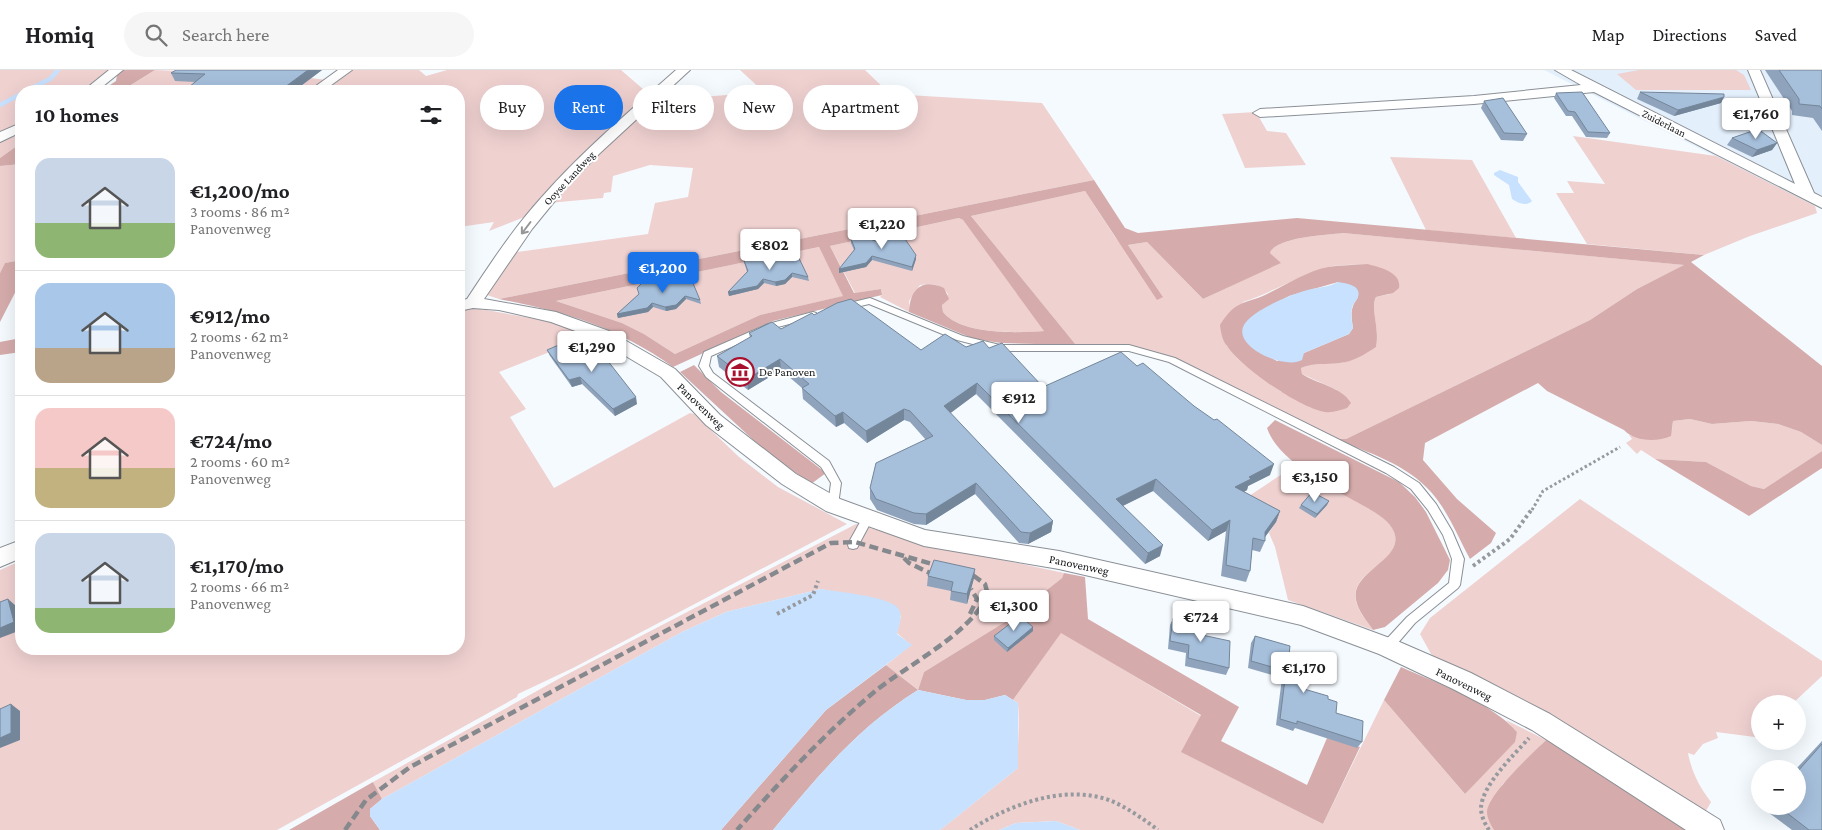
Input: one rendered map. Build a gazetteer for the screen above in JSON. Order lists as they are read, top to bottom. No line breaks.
{"streets":{"street":["Zuiderlaan","Ooyse Landweg","Panovenweg"]},"crossings":[["Ooyse Landweg","Panovenweg"]],"one_way":["Ooyse Landweg"],"places":{"museum":["De Panoven"]},"page":{"header":"Homiq","search":"Search here","nav":["Map","Directions","Saved"],"chip":["Buy","Rent","Filters","New","Apartment"],"heading":"10 homes","price":["€1,760","€1,220","€802","€1,200","€1,290","€912","€3,150","€1,300","€724","€1,170"],"list":[{"name":"€1,200/mo","note":"3 rooms · 86 m² · Panovenweg"},{"name":"€912/mo","note":"2 rooms · 62 m² · Panovenweg"},{"name":"€724/mo","note":"2 rooms · 60 m² · Panovenweg"},{"name":"€1,170/mo","note":"2 rooms · 66 m² · Panovenweg"}],"map_buttons":["+","−"]}}
